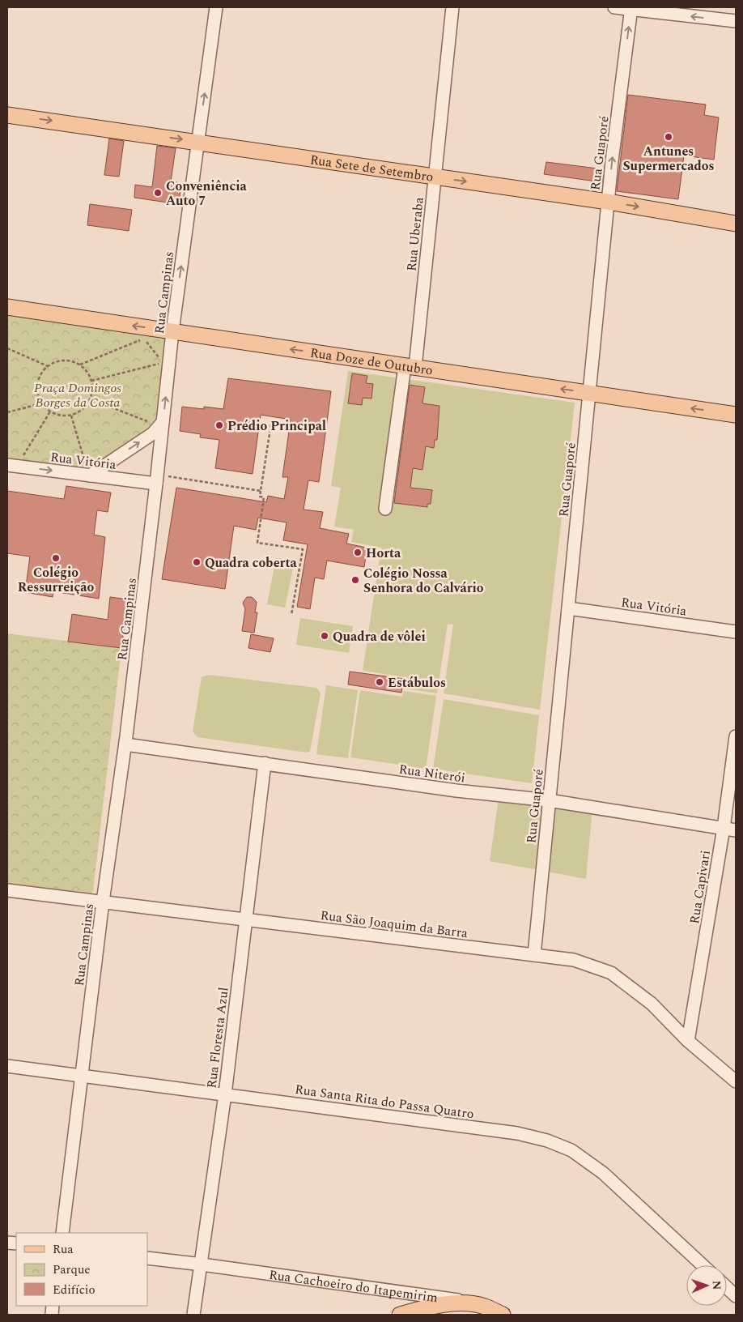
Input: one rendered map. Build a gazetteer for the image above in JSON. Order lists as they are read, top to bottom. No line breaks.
{"streets":{"main road":["Rua Sete de Setembro","Rua Doze de Outubro","Rua Cachoeiro do Itapemirim"],"street":["Rua Guaporé","Rua Uberaba","Rua Campinas","Rua Vitória","Rua Niterói","Rua Capivari","Rua São Joaquim da Barra","Rua Floresta Azul","Rua Santa Rita do Passa Quatro"]},"crossings":[["Rua Guaporé","Rua Sete de Setembro"],["Rua Guaporé","Rua Doze de Outubro"],["Rua Guaporé","Rua Vitória"],["Rua Guaporé","Rua Niterói"],["Rua Guaporé","Rua São Joaquim da Barra"],["Rua Sete de Setembro","Rua Uberaba"],["Rua Sete de Setembro","Rua Campinas"],["Rua Uberaba","Rua Doze de Outubro"],["Rua Campinas","Rua Doze de Outubro"],["Rua Campinas","Rua Vitória"],["Rua Campinas","Rua Niterói"],["Rua Campinas","Rua São Joaquim da Barra"],["Rua Campinas","Rua Santa Rita do Passa Quatro"],["Rua Niterói","Rua Capivari"],["Rua Niterói","Rua Floresta Azul"],["Rua Capivari","Rua São Joaquim da Barra"],["Rua São Joaquim da Barra","Rua Floresta Azul"],["Rua Floresta Azul","Rua Santa Rita do Passa Quatro"],["Rua Floresta Azul","Rua Cachoeiro do Itapemirim"]],"one_way":["Rua Sete de Setembro","Rua Doze de Outubro"],"parks":["Praça Domingos Borges da Costa"],"places":["Antunes Supermercados","Conveniência Auto 7","Prédio Principal","Horta","Colégio Ressurreição","Quadra coberta","Colégio Nossa Senhora do Calvário","Quadra de vôlei","Estábulos"],"legend":["Rua","Parque","Edifício"],"north":"right"}
